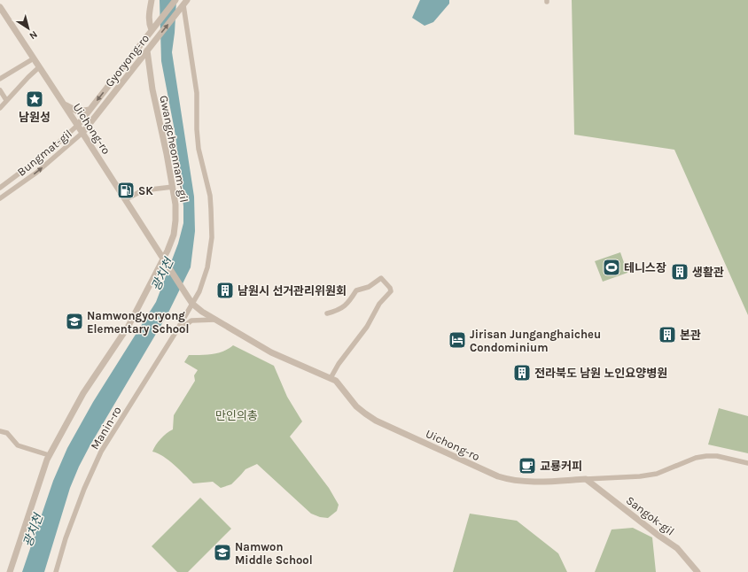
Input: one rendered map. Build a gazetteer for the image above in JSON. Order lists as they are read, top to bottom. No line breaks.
{"streets":{"street":["Gyoryong-ro","Uichong-ro","Gwangcheonnam-gil","Bungmat-gil","Manin-ro","Sangok-gil"]},"crossings":[["Gyoryong-ro","Uichong-ro"],["Gyoryong-ro","Gwangcheonnam-gil"],["Gyoryong-ro","Bungmat-gil"],["Gyoryong-ro","Manin-ro"],["Uichong-ro","Gwangcheonnam-gil"],["Uichong-ro","Bungmat-gil"],["Uichong-ro","Manin-ro"],["Uichong-ro","Sangok-gil"]],"water":["광치천"],"parks":["만인의총"],"places":{"place":["남원성"],"fuel station":["SK"],"sports":["테니스장"],"building":["생활관","남원시 선거관리위원회","본관","전라북도 남원 노인요양병원"],"school or university":["Namwongyoryong Elementary School","Namwon Middle School"],"hotel":["Jirisan Junganghaicheu Condominium"],"cafe":["교룡커피"]},"north":"bottom right"}
